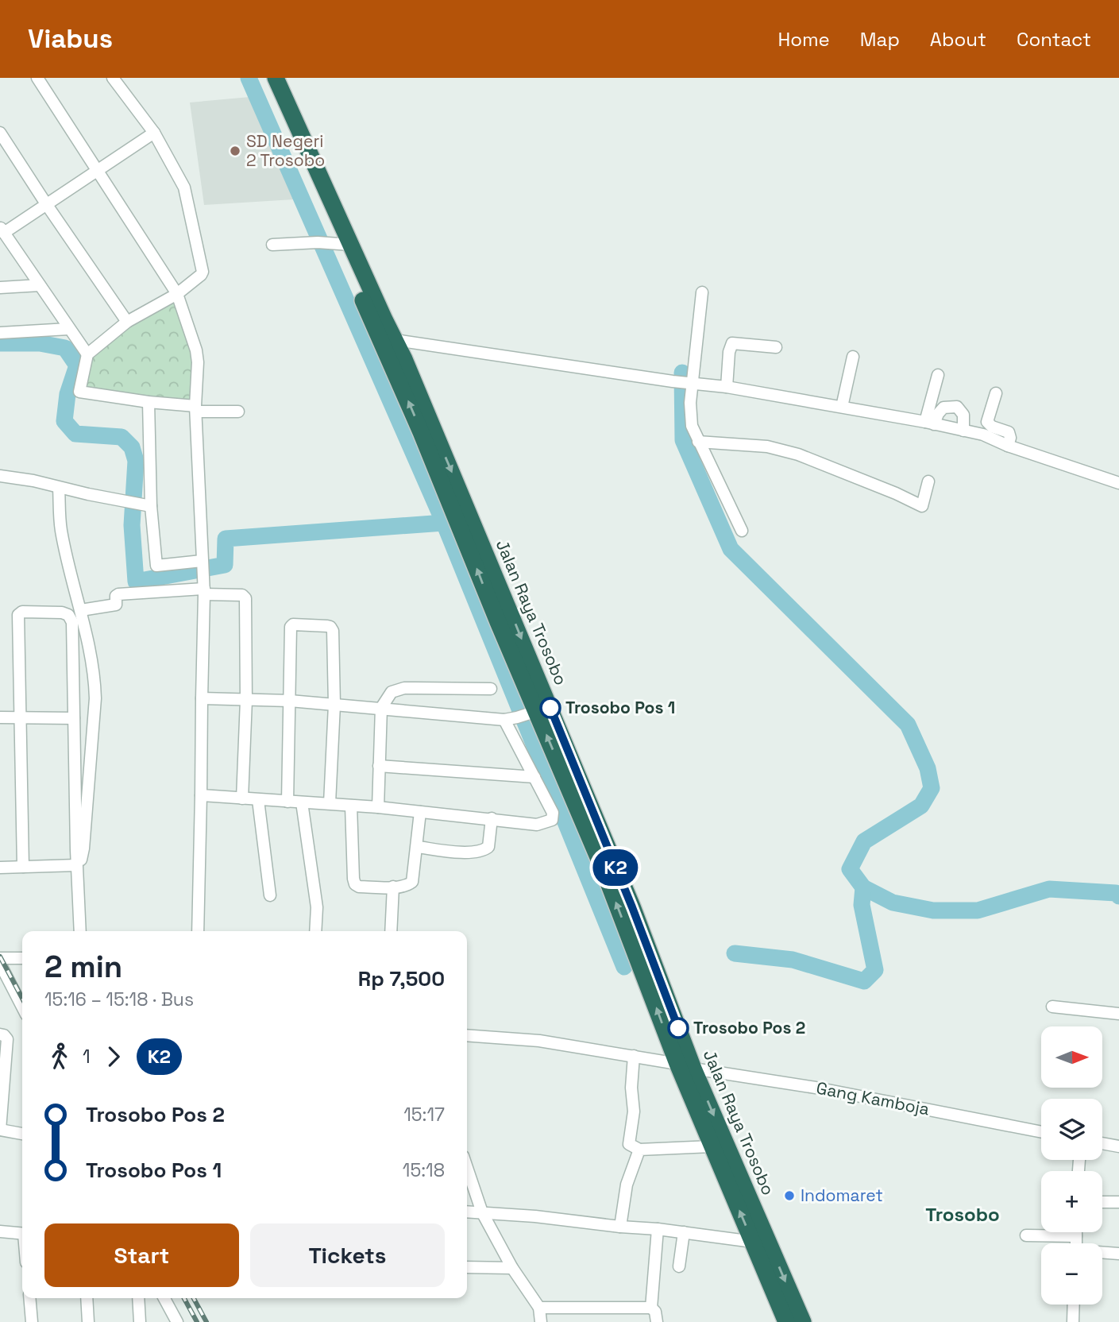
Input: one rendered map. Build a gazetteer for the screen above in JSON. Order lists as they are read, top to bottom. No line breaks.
{"streets":{"highway":["Jalan Raya Trosobo"],"street":["Gang Kamboja"]},"crossings":[["Jalan Raya Trosobo","Gang Kamboja"]],"districts":["Trosobo"],"places":["SD Negeri 2 Trosobo","Trosobo Pos 1","Trosobo Pos 2","Indomaret"],"lines":["bus line K2"],"north":"right","page":{"header":"Viabus","nav":["Home","Map","About","Contact"],"on_map":"K2","heading":["2 min","15:16 – 15:18 · Bus","Rp 7,500"],"legs":["1","K2"],"map_buttons":["+","−"],"list":[{"name":"Trosobo Pos 2","value":"15:17"},{"name":"Trosobo Pos 1","value":"15:18"}],"buttons":["Start","Tickets"]}}
